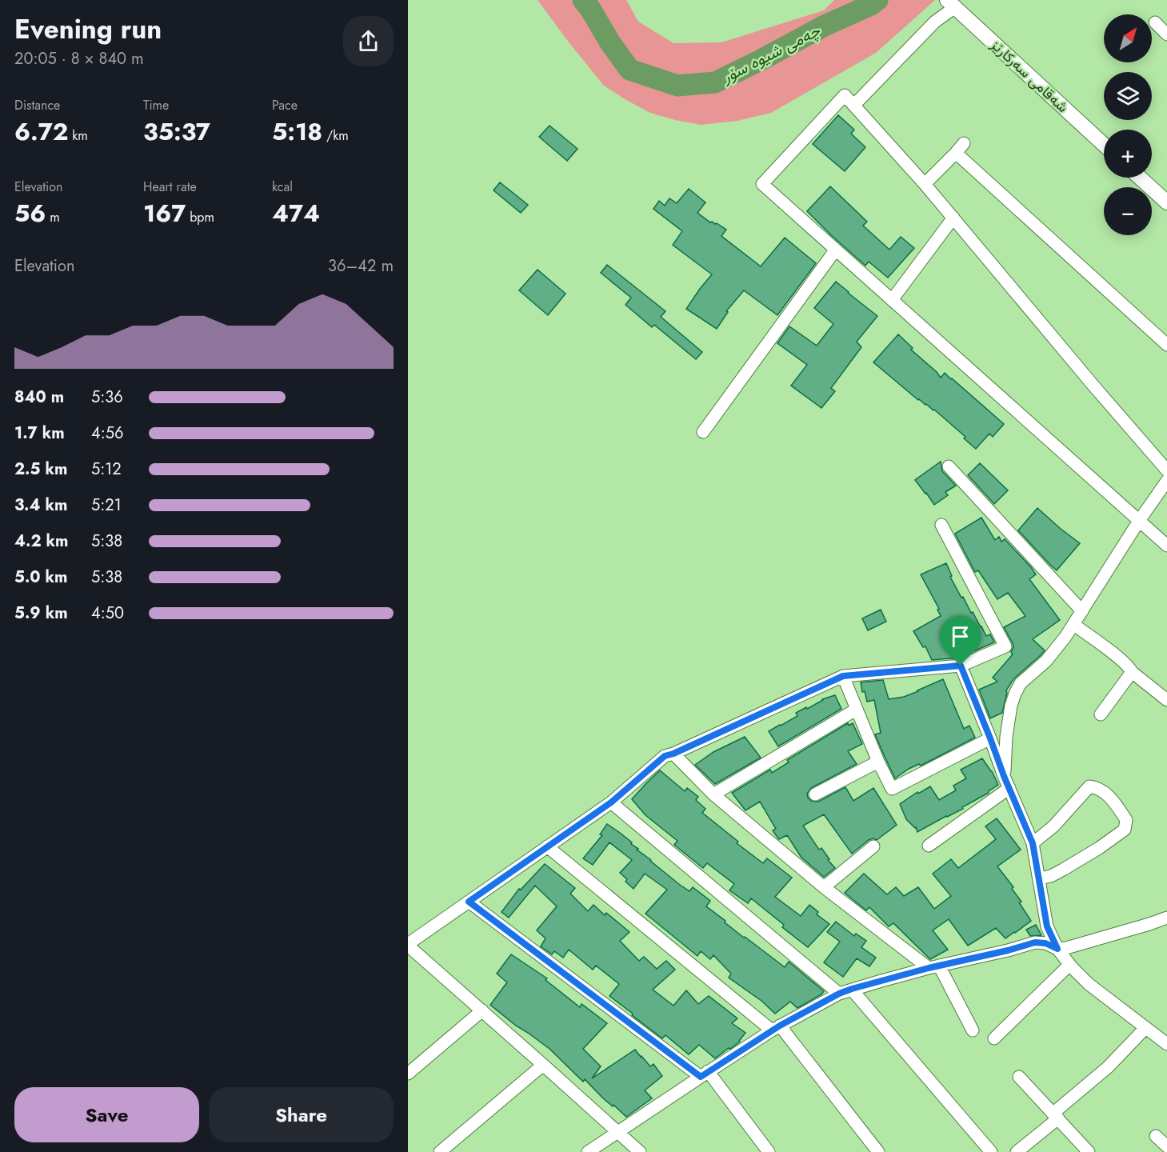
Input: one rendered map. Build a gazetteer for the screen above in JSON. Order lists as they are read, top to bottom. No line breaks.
{"streets":{"main road":["شەقامی سەرکارێز"]},"water":["چەمی شیوە سۆر"],"north":"top right","page":{"heading":["Evening run","20:05 · 8 × 840 m"],"map_buttons":["+","−"],"stats":[["Distance","6.72 km"],["Time","35:37"],["Pace","5:18 /km"],["Elevation","56 m"],["Heart rate","167 bpm"],["kcal","474"]],"chart":["Elevation","36–42 m"],"list":[{"name":"840 m","note":"5:36"},{"name":"1.7 km","note":"4:56"},{"name":"2.5 km","note":"5:12"},{"name":"3.4 km","note":"5:21"},{"name":"4.2 km","note":"5:38"},{"name":"5.0 km","note":"5:38"},{"name":"5.9 km","note":"4:50"}],"buttons":["Save","Share"]}}
